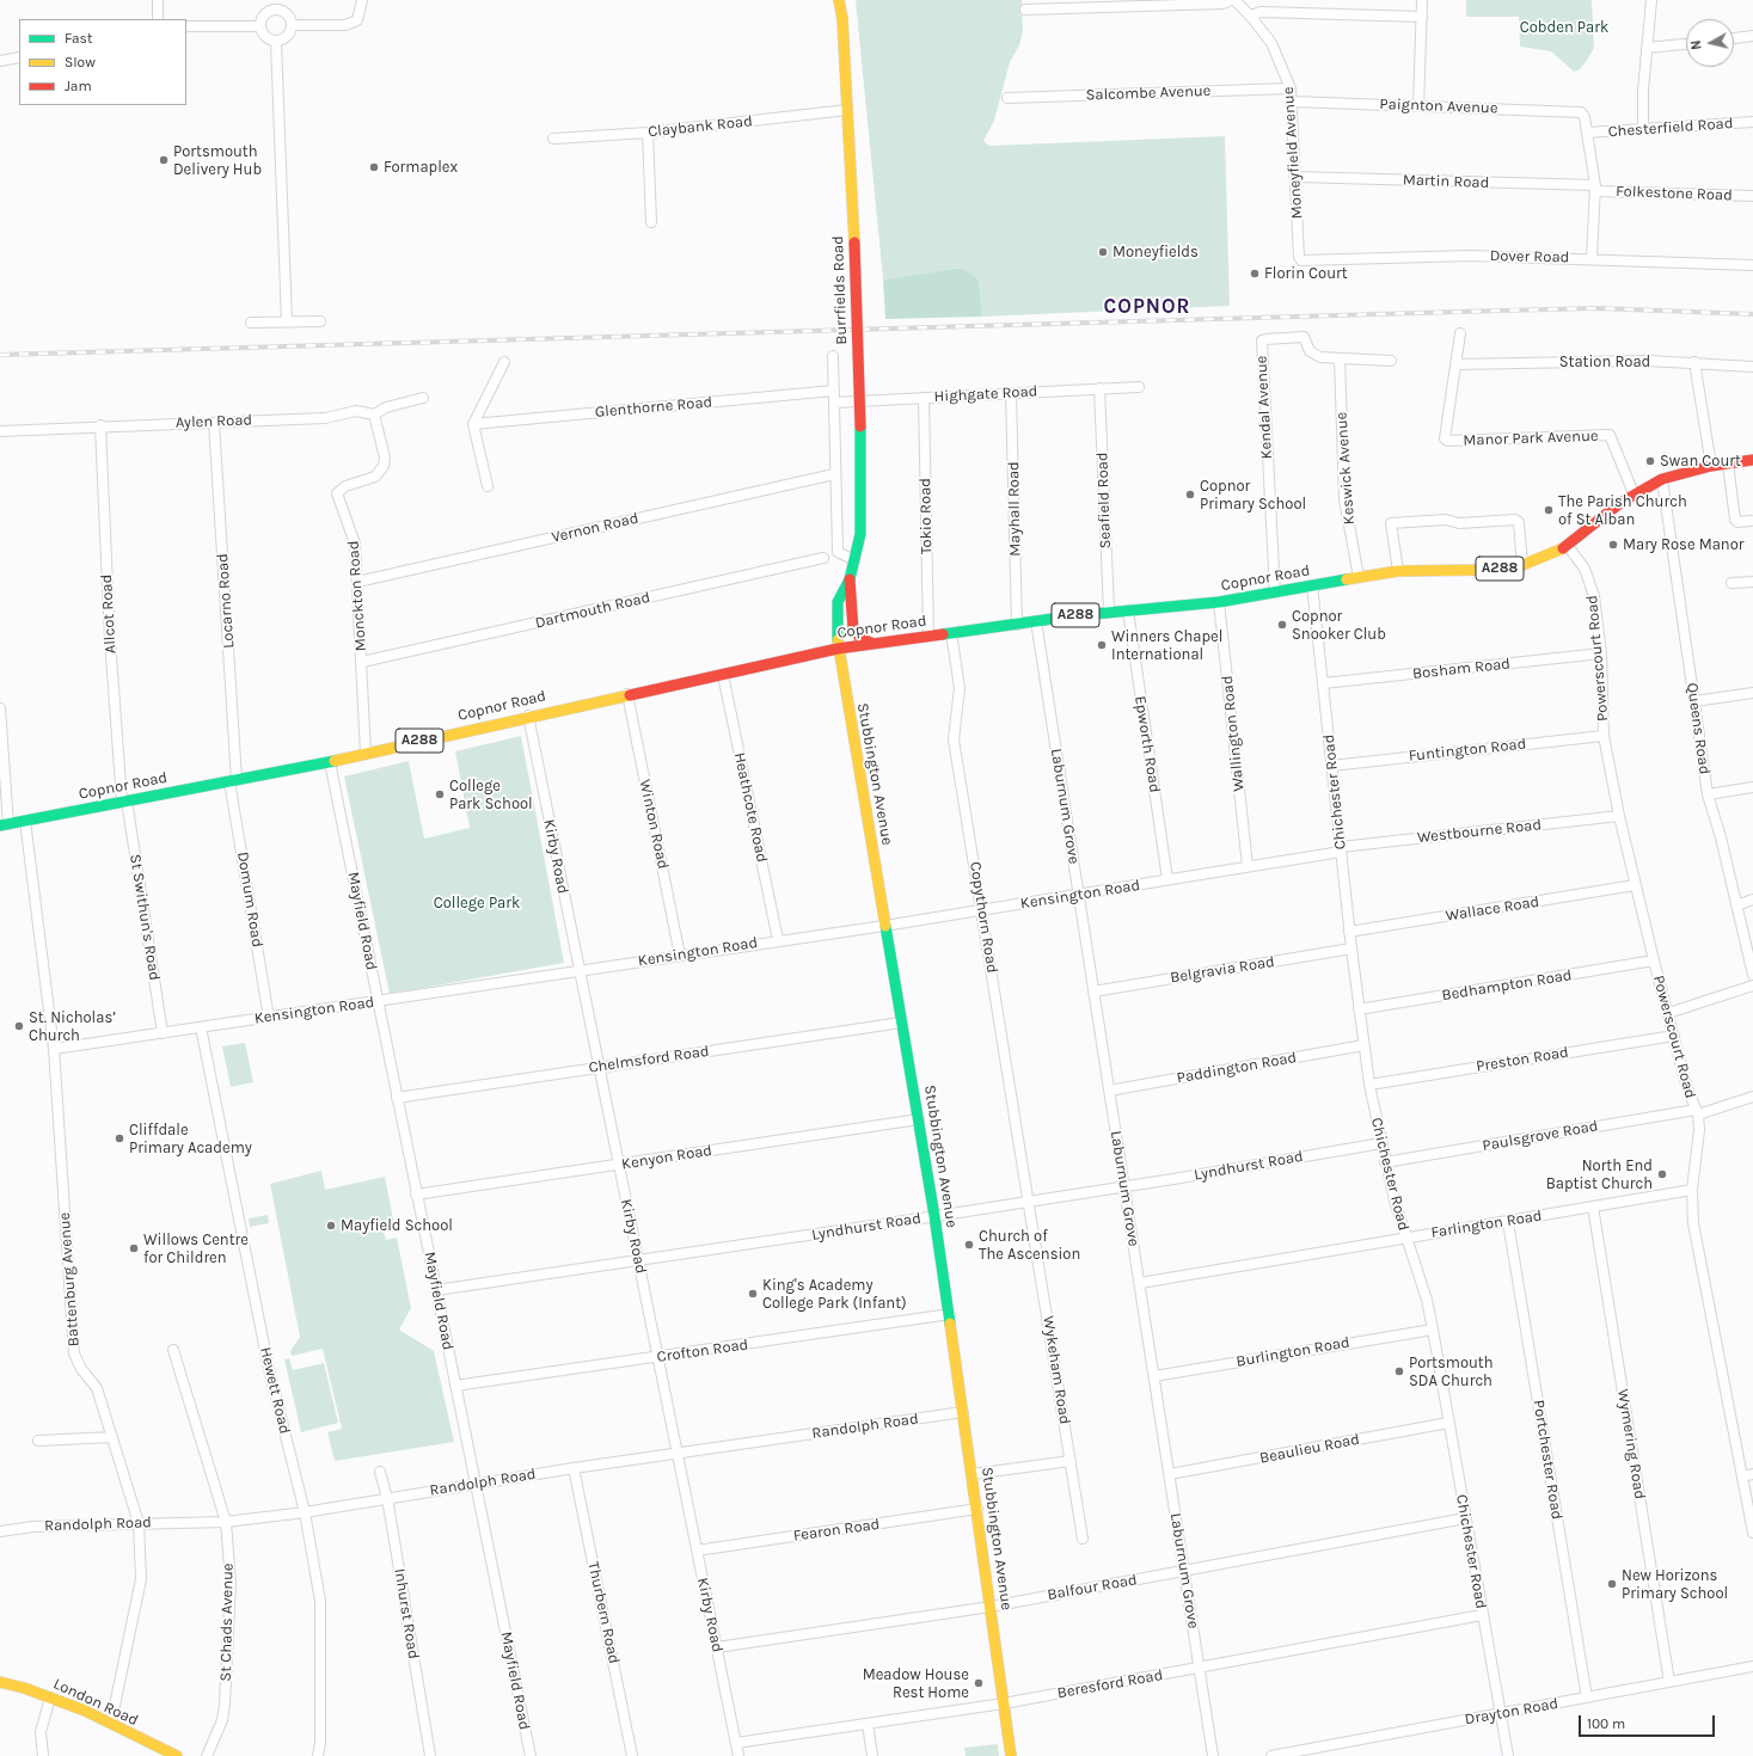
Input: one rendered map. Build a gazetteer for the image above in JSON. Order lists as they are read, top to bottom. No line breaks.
{"streets":{"main road":["Burrfields Road","A288","Copnor Road","Stubbington Avenue","London Road"],"street":["Salcombe Avenue","Paignton Avenue","Claybank Road","Chesterfield Road","Moneyfield Avenue","Martin Road","Folkestone Road","Dover Road","Station Road","Highgate Road","Glenthorne Road","Kendal Avenue","Aylen Road","Manor Park Avenue","Keswick Avenue","Seafield Road","Mayhall Road","Tokio Road","Vernon Road","Monckton Road","Locarno Road","Dartmouth Road","Allcot Road","Powerscourt Road","Bosham Road","Queens Road","Wallington Road","Epworth Road","Funtington Road","Chichester Road","Laburnum Grove","Heathcote Road","Winton Road","Westbourne Road","Kirby Road","Kensington Road","Domum Road","Wallace Road","St Swithun's Road","Copythorn Road","Mayfield Road","Belgravia Road","Bedhampton Road","Chelmsford Road","Preston Road","Paddington Road","Paulsgrove Road","Kenyon Road","Lyndhurst Road","Farlington Road","Battenburg Avenue","Crofton Road","Burlington Road","Wykeham Road","Hewett Road","Randolph Road","Wymering Road","Beaulieu Road","Portchester Road","Fearon Road","Balfour Road","Thurbern Road","Inhurst Road","St Chads Avenue","Beresford Road","Drayton Road"]},"crossings":[["Salcombe Avenue","Moneyfield Avenue"],["Paignton Avenue","Chesterfield Road"],["Paignton Avenue","Moneyfield Avenue"],["Claybank Road","Burrfields Road"],["Moneyfield Avenue","Martin Road"],["Moneyfield Avenue","Dover Road"],["Martin Road","Folkestone Road"],["Burrfields Road","Copnor Road"],["Burrfields Road","Stubbington Avenue"],["Station Road","Manor Park Avenue"],["Highgate Road","Seafield Road"],["Highgate Road","Mayhall Road"],["Highgate Road","Tokio Road"],["Kendal Avenue","Keswick Avenue"],["Kendal Avenue","Copnor Road"],["Aylen Road","Monckton Road"],["Aylen Road","Locarno Road"],["Aylen Road","Allcot Road"],["Manor Park Avenue","Copnor Road"],["Keswick Avenue","Copnor Road"],["Seafield Road","Copnor Road"],["Mayhall Road","Copnor Road"],["Tokio Road","Copnor Road"],["Vernon Road","Monckton Road"],["Copnor Road","Monckton Road"],["Copnor Road","Locarno Road"],["Copnor Road","Allcot Road"],["Copnor Road","Powerscourt Road"],["Copnor Road","Queens Road"],["Copnor Road","Wallington Road"],["Copnor Road","Epworth Road"],["Copnor Road","Stubbington Avenue"],["Copnor Road","Chichester Road"],["Copnor Road","Laburnum Grove"],["Copnor Road","Heathcote Road"],["Copnor Road","Winton Road"],["Copnor Road","Kirby Road"],["Copnor Road","Domum Road"],["Copnor Road","St Swithun's Road"],["Copnor Road","Copythorn Road"],["Copnor Road","Mayfield Road"],["Copnor Road","Battenburg Avenue"],["Monckton Road","Dartmouth Road"],["Locarno Road","Domum Road"],["Allcot Road","St Swithun's Road"],["Powerscourt Road","Bosham Road"],["Powerscourt Road","Funtington Road"],["Powerscourt Road","Westbourne Road"],["Powerscourt Road","Wallace Road"],["Powerscourt Road","Bedhampton Road"],["Powerscourt Road","Preston Road"],["Powerscourt Road","Paulsgrove Road"],["Powerscourt Road","Farlington Road"],["Bosham Road","Chichester Road"],["Wallington Road","Kensington Road"],["Epworth Road","Kensington Road"],["Funtington Road","Chichester Road"],["Stubbington Avenue","Kensington Road"],["Stubbington Avenue","Chelmsford Road"],["Stubbington Avenue","Kenyon Road"],["Stubbington Avenue","Lyndhurst Road"],["Stubbington Avenue","Crofton Road"],["Stubbington Avenue","Randolph Road"],["Stubbington Avenue","Fearon Road"],["Stubbington Avenue","Balfour Road"],["Stubbington Avenue","Beresford Road"],["Chichester Road","Westbourne Road"],["Chichester Road","Kensington Road"],["Chichester Road","Wallace Road"],["Chichester Road","Belgravia Road"],["Chichester Road","Bedhampton Road"],["Chichester Road","Preston Road"],["Chichester Road","Paddington Road"],["Chichester Road","Paulsgrove Road"],["Chichester Road","Lyndhurst Road"],["Chichester Road","Farlington Road"],["Chichester Road","Burlington Road"],["Chichester Road","Beaulieu Road"],["Chichester Road","Balfour Road"],["Chichester Road","Beresford Road"],["Chichester Road","Drayton Road"],["Laburnum Grove","Kensington Road"],["Laburnum Grove","Belgravia Road"],["Laburnum Grove","Paddington Road"],["Laburnum Grove","Lyndhurst Road"],["Laburnum Grove","Farlington Road"],["Laburnum Grove","Burlington Road"],["Laburnum Grove","Beaulieu Road"],["Laburnum Grove","Balfour Road"],["Laburnum Grove","Beresford Road"],["Heathcote Road","Kensington Road"],["Winton Road","Kensington Road"],["Westbourne Road","Kensington Road"],["Kirby Road","Kensington Road"],["Kirby Road","Chelmsford Road"],["Kirby Road","Kenyon Road"],["Kirby Road","Lyndhurst Road"],["Kirby Road","Crofton Road"],["Kirby Road","Randolph Road"],["Kirby Road","Fearon Road"],["Kirby Road","Balfour Road"],["Kirby Road","Beresford Road"],["Kensington Road","Domum Road"],["Kensington Road","St Swithun's Road"],["Kensington Road","Copythorn Road"],["Kensington Road","Mayfield Road"],["Kensington Road","Battenburg Avenue"],["Kensington Road","Hewett Road"],["Copythorn Road","Lyndhurst Road"],["Copythorn Road","Wykeham Road"],["Mayfield Road","Chelmsford Road"],["Mayfield Road","Kenyon Road"],["Mayfield Road","Lyndhurst Road"],["Mayfield Road","Crofton Road"],["Mayfield Road","Randolph Road"],["Lyndhurst Road","Wykeham Road"],["Farlington Road","Wymering Road"],["Farlington Road","Portchester Road"],["Battenburg Avenue","Randolph Road"],["Battenburg Avenue","London Road"],["Hewett Road","Randolph Road"],["Randolph Road","Thurbern Road"],["Randolph Road","Inhurst Road"],["Randolph Road","St Chads Avenue"],["Wymering Road","Drayton Road"],["Portchester Road","Drayton Road"]],"districts":["COPNOR"],"parks":["Cobden Park","College Park"],"places":["Portsmouth Delivery Hub","Formaplex","Moneyfields","Florin Court","Swan Court","Copnor Primary School","The Parish Church of St Alban","Mary Rose Manor","Copnor Snooker Club","Winners Chapel International","College Park School","St. Nicholas’ Church","Cliffdale Primary Academy","North End Baptist Church","Mayfield School","Church of The Ascension","Willows Centre for Children","King's Academy College Park (Infant)","Portsmouth SDA Church","New Horizons Primary School","Meadow House Rest Home"],"legend":["Fast","Slow","Jam"],"scale_bar":"100 m","north":"left"}
